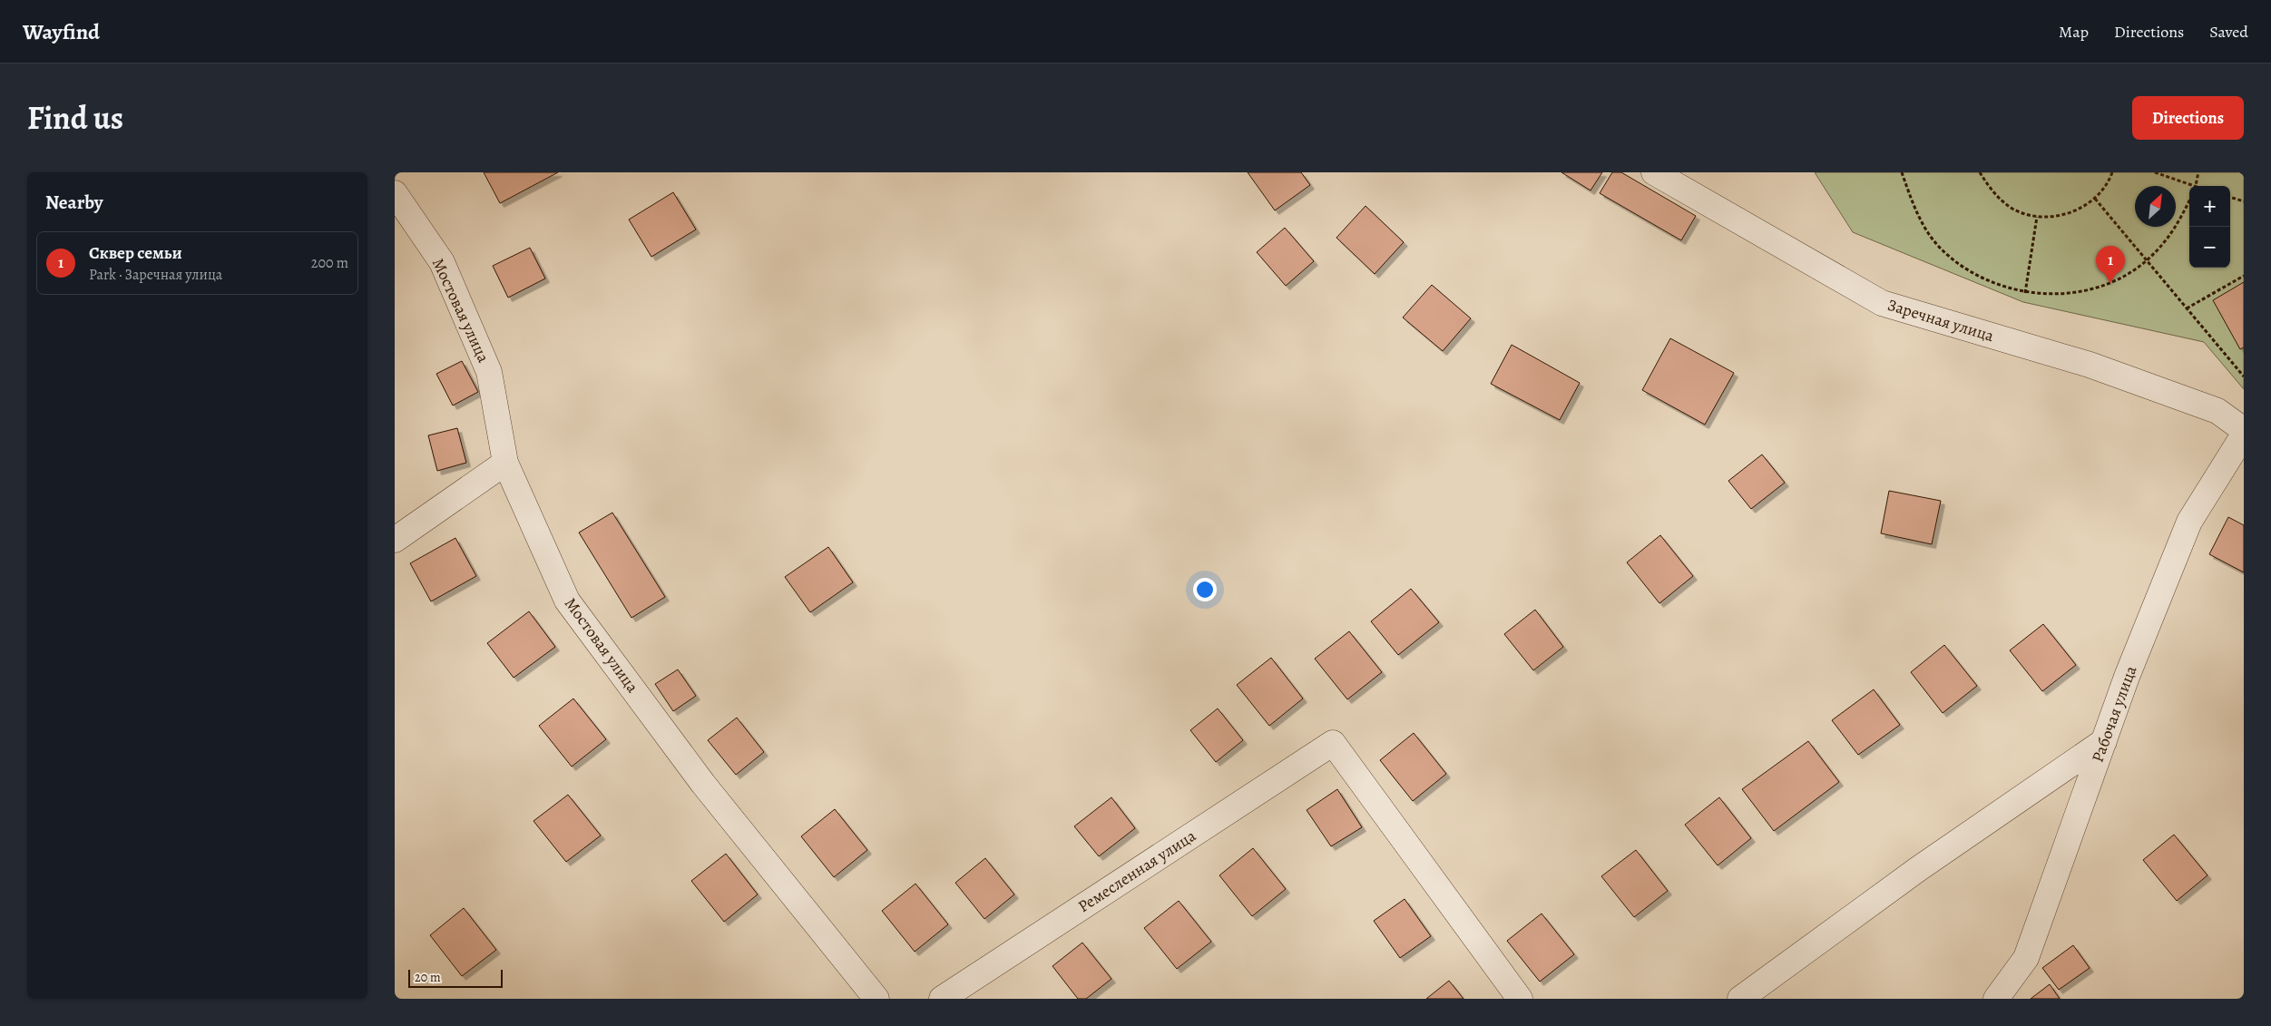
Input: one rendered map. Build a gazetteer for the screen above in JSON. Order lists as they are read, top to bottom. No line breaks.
{"streets":{"street":["Мостовая улица","Заречная улица","Рабочая улица","Ремесленная улица"]},"scale_bar":"20 m","north":"top right","page":{"header":"Wayfind","nav":["Map","Directions","Saved"],"title":"Find us","buttons":"Directions","heading":"Nearby","map_buttons":["+","−"],"list":[{"mark":"1","name":"Сквер семьи","note":"Park · Заречная улица","value":"200 m"}],"pins":"1","scale":"20 m"}}
